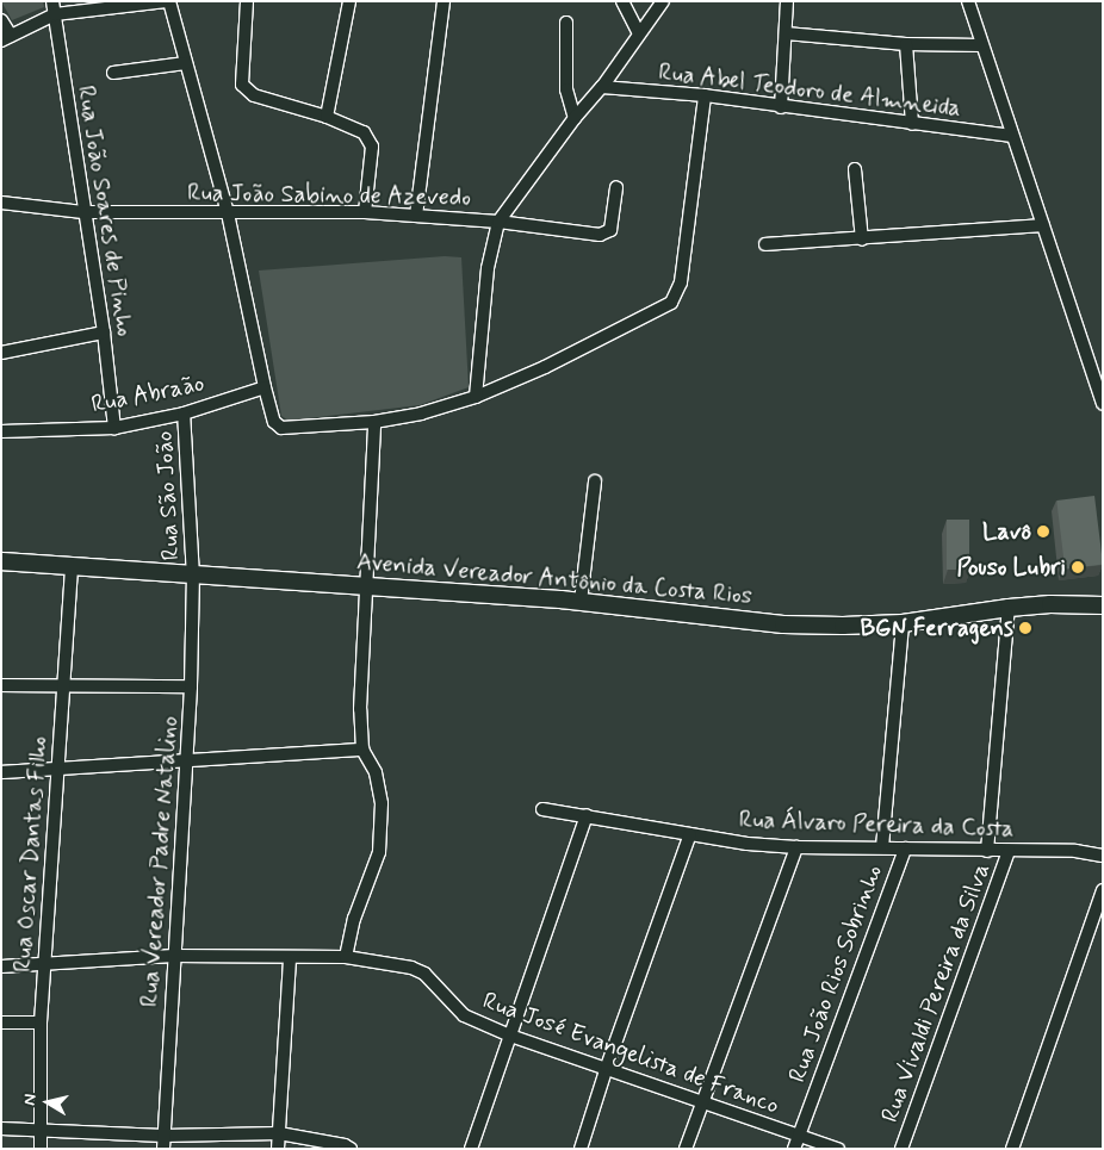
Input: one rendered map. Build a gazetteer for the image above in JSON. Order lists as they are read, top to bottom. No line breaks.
{"streets":{"main road":["Avenida Vereador Antônio da Costa Rios"],"street":["Rua Abel Teodoro de Almneida","Rua João Sabino de Azevedo","Rua João Soares de Pinho","Rua Abraão","Rua São João","Rua Álvaro Pereira da Costa","Rua Oscar Dantas Filho","Rua Vereador Padre Natalino","Rua João Rios Sobrinho","Rua Vivaldi Pereira da Silva","Rua José Evangelista de Franco"]},"crossings":[["Rua João Sabino de Azevedo","Rua João Soares de Pinho"],["Rua João Soares de Pinho","Rua Abraão"],["Rua Abraão","Rua São João"],["Rua São João","Avenida Vereador Antônio da Costa Rios"],["Rua São João","Rua Vereador Padre Natalino"],["Avenida Vereador Antônio da Costa Rios","Rua Oscar Dantas Filho"],["Avenida Vereador Antônio da Costa Rios","Rua Vereador Padre Natalino"],["Rua Álvaro Pereira da Costa","Rua João Rios Sobrinho"],["Rua Álvaro Pereira da Costa","Rua Vivaldi Pereira da Silva"],["Rua João Rios Sobrinho","Rua José Evangelista de Franco"]],"places":["Lavô","Pouso Lubri","BGN Ferragens"],"north":"left"}
